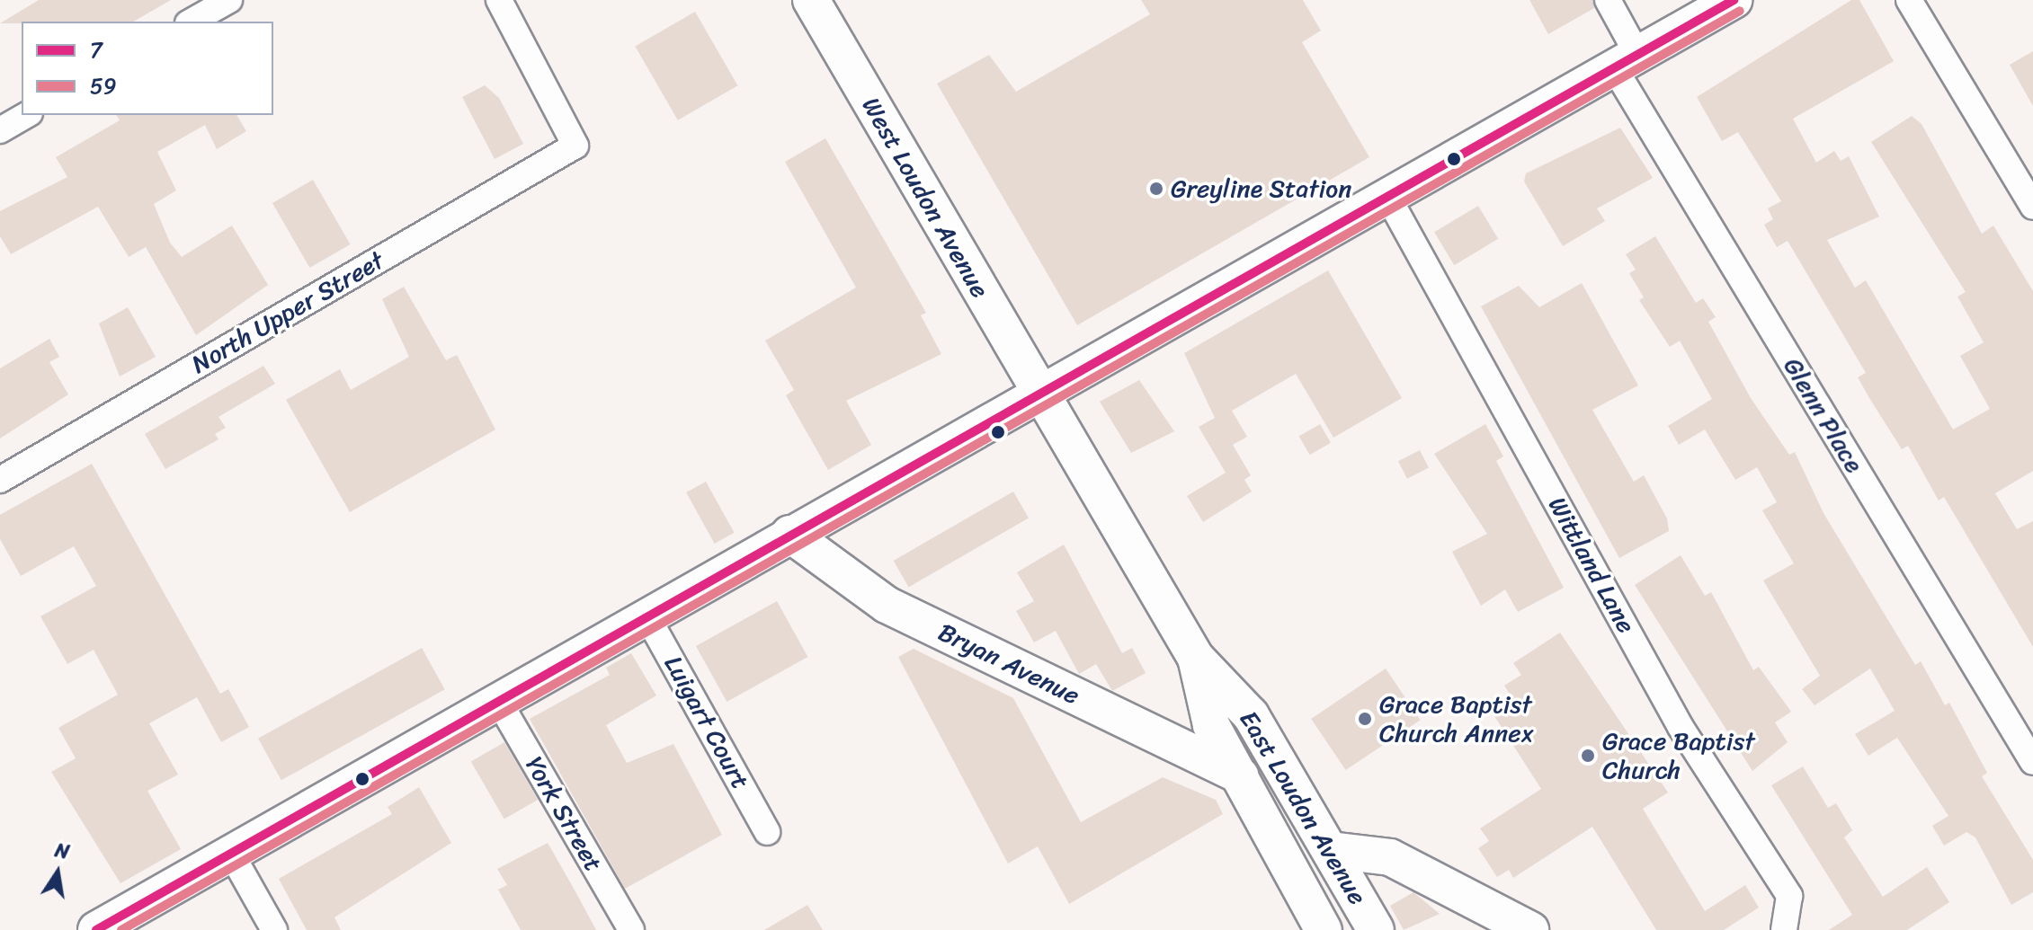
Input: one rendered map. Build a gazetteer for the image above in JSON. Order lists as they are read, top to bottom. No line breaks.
{"streets":{"street":["West Loudon Avenue","North Upper Street","Glenn Place","Wittland Lane","Bryan Avenue","Luigart Court","East Loudon Avenue","York Street"]},"crossings":[["West Loudon Avenue","East Loudon Avenue"],["Bryan Avenue","East Loudon Avenue"]],"places":["Greyline Station","Grace Baptist Church Annex","Grace Baptist Church"],"lines":["transit line 7","transit line 59"],"legend":["7","59"],"north":"top"}
